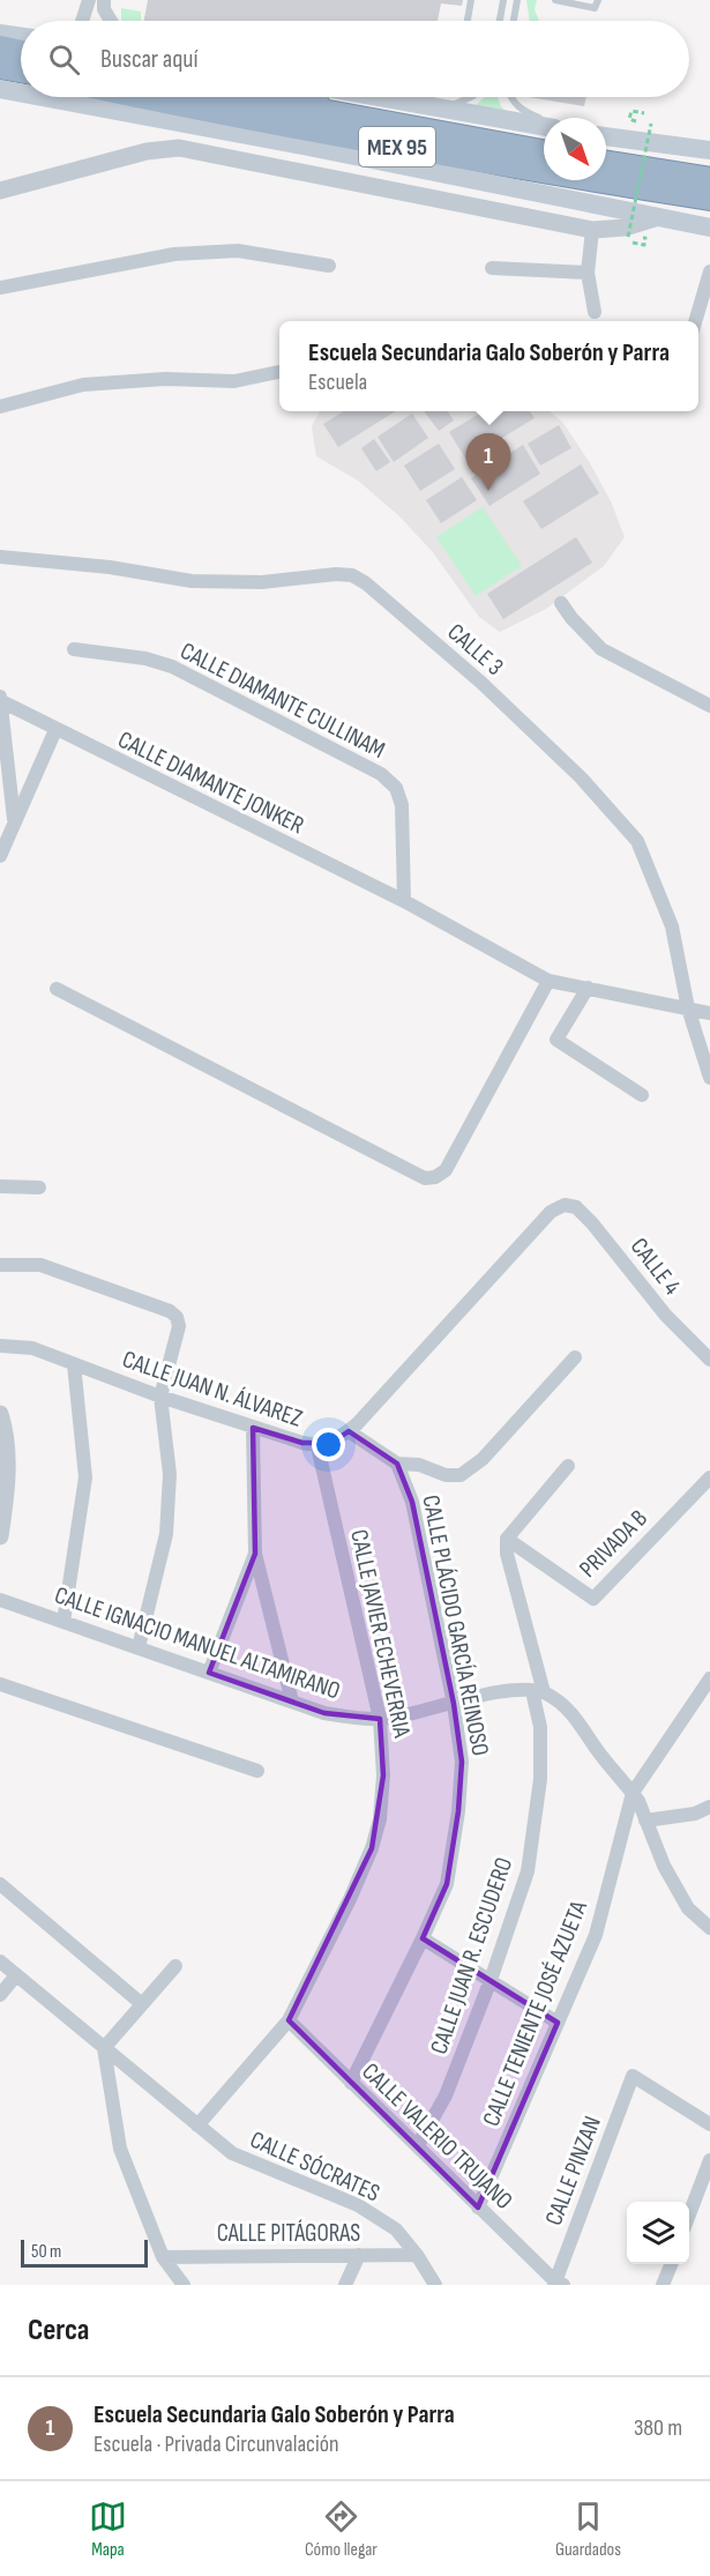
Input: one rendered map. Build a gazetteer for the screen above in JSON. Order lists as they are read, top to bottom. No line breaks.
{"streets":{"highway":["MEX 95"],"street":["CALLE 3","CALLE DIAMANTE CULLINAM","CALLE DIAMANTE JONKER","CALLE 4","CALLE JUAN N. ÁLVAREZ","PRIVADA B","CALLE PLÁCIDO GARCÍA REINOSO","CALLE JAVIER ECHEVERRIA","CALLE IGNACIO MANUEL ALTAMIRANO","CALLE JUAN R. ESCUDERO","CALLE TENIENTE JOSÉ AZUETA","CALLE VALERIO TRUJANO","CALLE SÓCRATES","CALLE PINZAN","CALLE PITÁGORAS"]},"crossings":[["CALLE 3","CALLE DIAMANTE JONKER"],["CALLE DIAMANTE CULLINAM","CALLE DIAMANTE JONKER"],["CALLE 4","CALLE JUAN N. ÁLVAREZ"],["CALLE JUAN N. ÁLVAREZ","CALLE JAVIER ECHEVERRIA"],["CALLE PLÁCIDO GARCÍA REINOSO","CALLE IGNACIO MANUEL ALTAMIRANO"],["CALLE PLÁCIDO GARCÍA REINOSO","CALLE VALERIO TRUJANO"],["CALLE JAVIER ECHEVERRIA","CALLE IGNACIO MANUEL ALTAMIRANO"],["CALLE JAVIER ECHEVERRIA","CALLE VALERIO TRUJANO"],["CALLE IGNACIO MANUEL ALTAMIRANO","CALLE JUAN R. ESCUDERO"],["CALLE JUAN R. ESCUDERO","CALLE VALERIO TRUJANO"],["CALLE TENIENTE JOSÉ AZUETA","CALLE VALERIO TRUJANO"],["CALLE VALERIO TRUJANO","CALLE PINZAN"],["CALLE SÓCRATES","CALLE PITÁGORAS"]],"scale_bar":"50 m","north":"bottom right","page":{"search":"Buscar aquí","popup":["Escuela Secundaria Galo Soberón y Parra","Escuela"],"pins":"1","scale":"50 m","heading":"Cerca","list":[{"mark":"1","name":"Escuela Secundaria Galo Soberón y Parra","note":"Escuela · Privada Circunvalación","value":"380 m"}],"nav":["Mapa","Cómo llegar","Guardados"]}}
